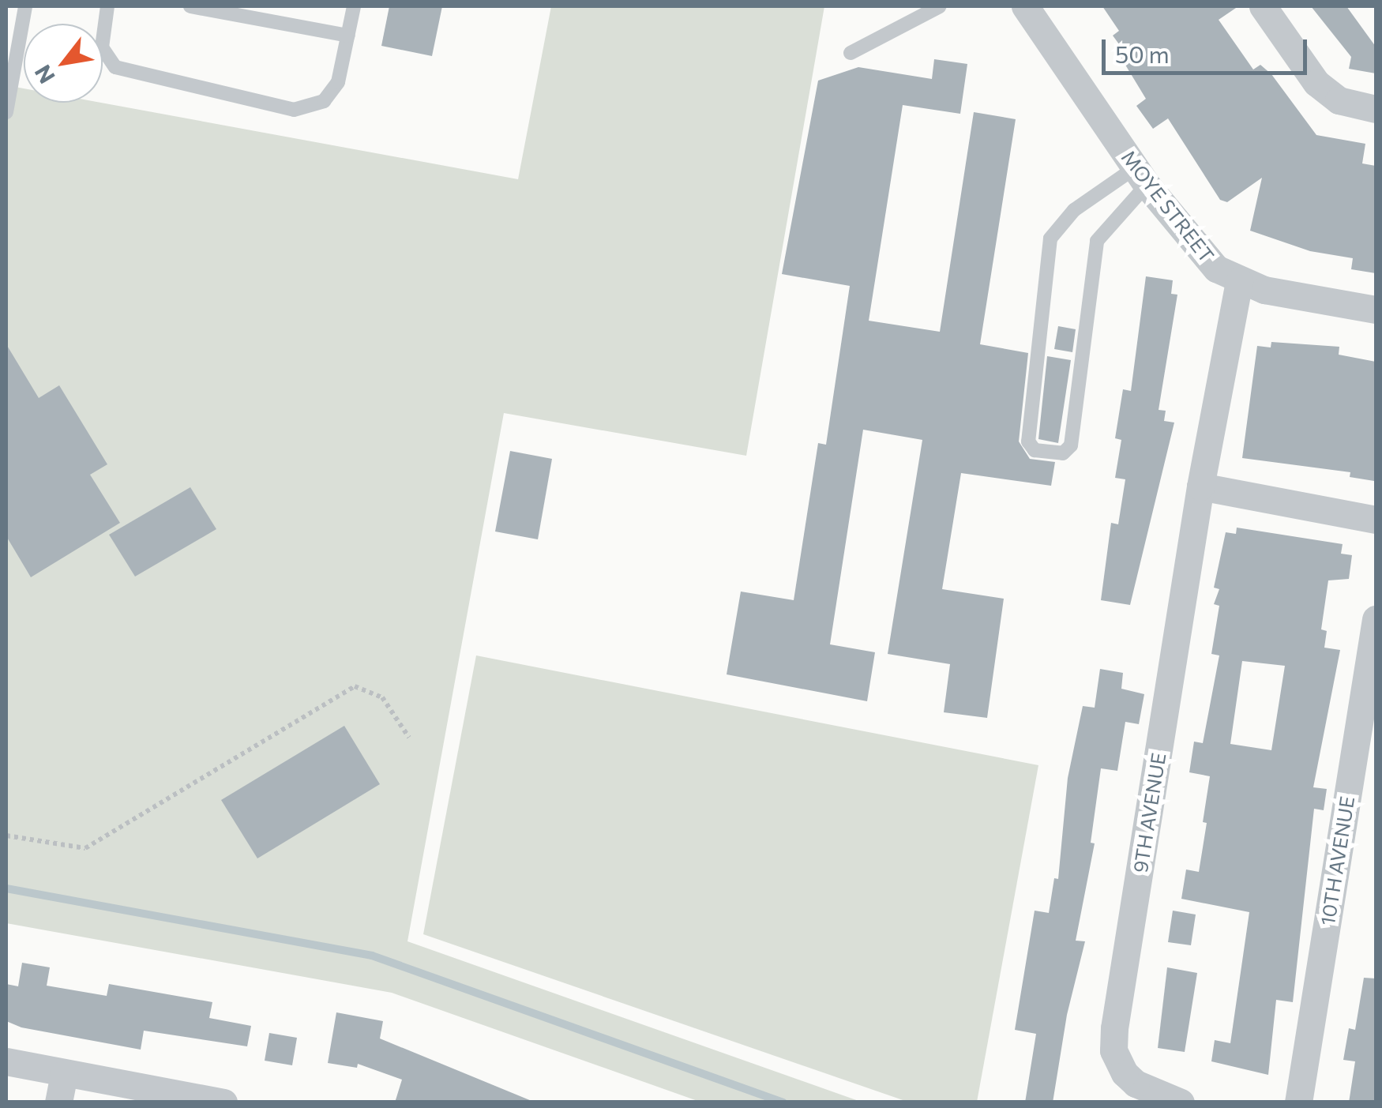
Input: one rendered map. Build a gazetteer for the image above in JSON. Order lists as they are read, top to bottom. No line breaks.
{"streets":{"street":["MOYE STREET","9TH AVENUE","10TH AVENUE"]},"crossings":[["MOYE STREET","9TH AVENUE"]],"scale_bar":"50 m","north":"bottom left"}
